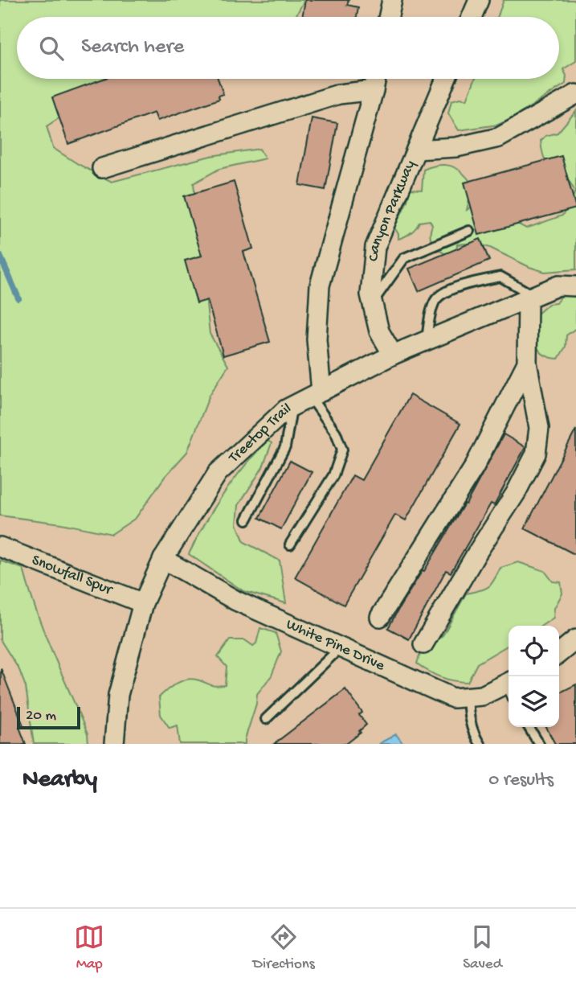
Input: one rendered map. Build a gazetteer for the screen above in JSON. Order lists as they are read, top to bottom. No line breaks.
{"streets":{"street":["Canyon Parkway","Treetop Trail","Snowfall Spur","White Pine Drive"]},"crossings":[["Canyon Parkway","Treetop Trail"],["Treetop Trail","Snowfall Spur"],["Treetop Trail","White Pine Drive"]],"scale_bar":"20 m","page":{"search":"Search here","scale":"20 m","heading":["Nearby","0 results"],"nav":["Map","Directions","Saved"]}}
